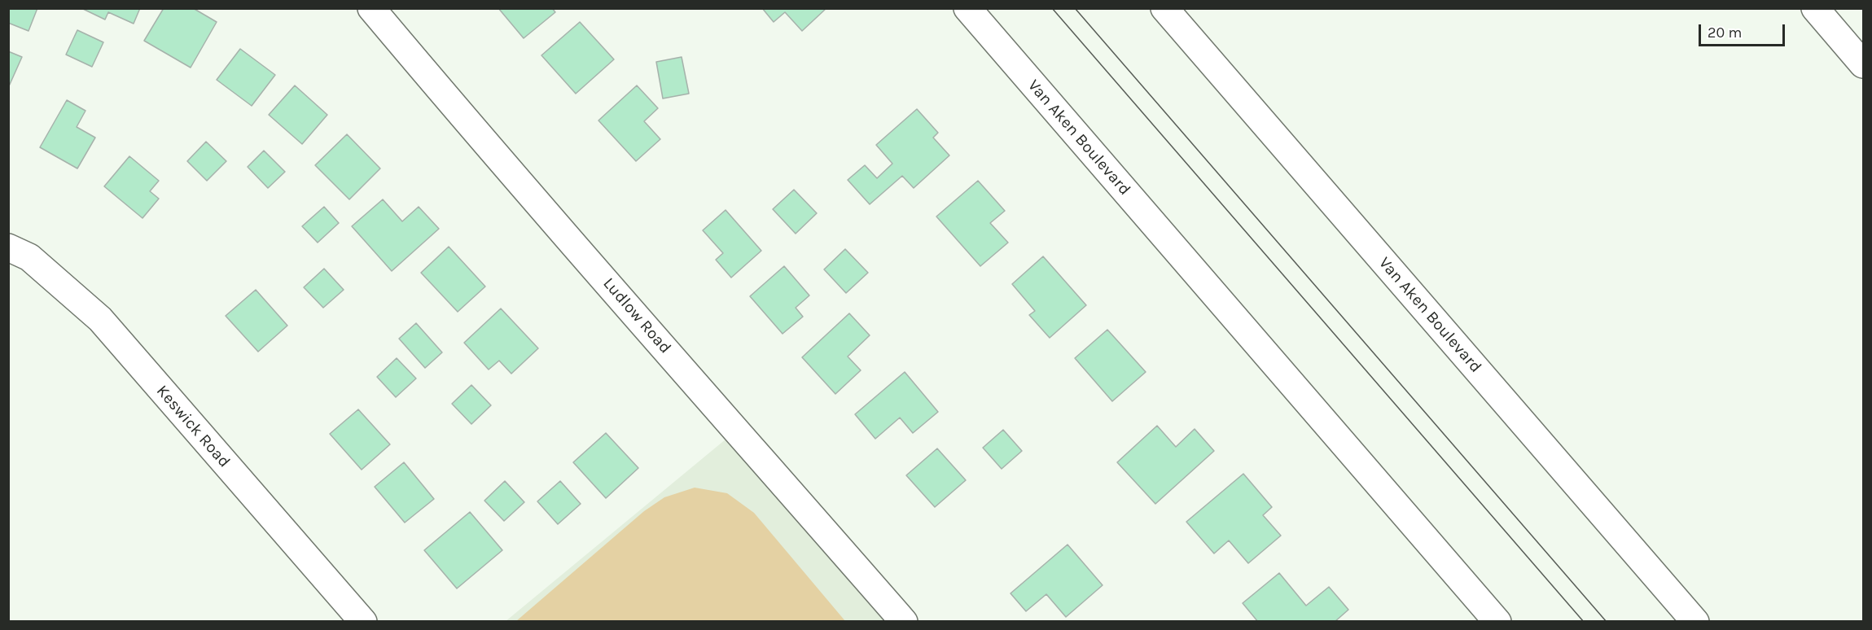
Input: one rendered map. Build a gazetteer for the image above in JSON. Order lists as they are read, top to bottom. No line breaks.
{"streets":{"main road":["Van Aken Boulevard","Ludlow Road","Keswick Road"]},"scale_bar":"20 m"}
